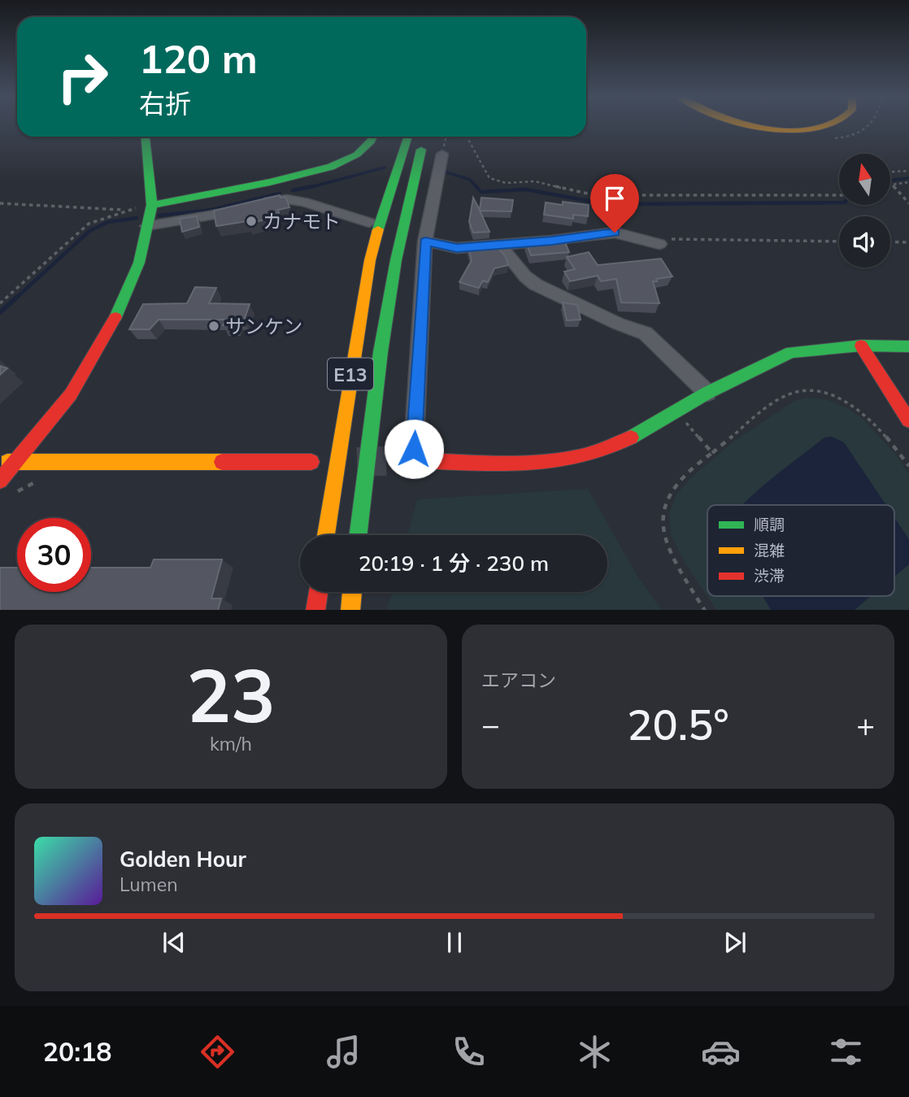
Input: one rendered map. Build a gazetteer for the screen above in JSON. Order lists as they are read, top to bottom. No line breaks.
{"streets":{"main road":["E13"]},"places":["カナモト","サンケン"],"legend":["順調","混雑","渋滞"],"north":"top","page":{"turn":["120 m","右折"],"limit":"30","trip":"20:19 · 1 分 · 230 m","tile":[["23","km/h"],"エアコン"],"heat":["−","20.5°","+"],"song":["Golden Hour","Lumen"],"tabs":"20:18"}}
